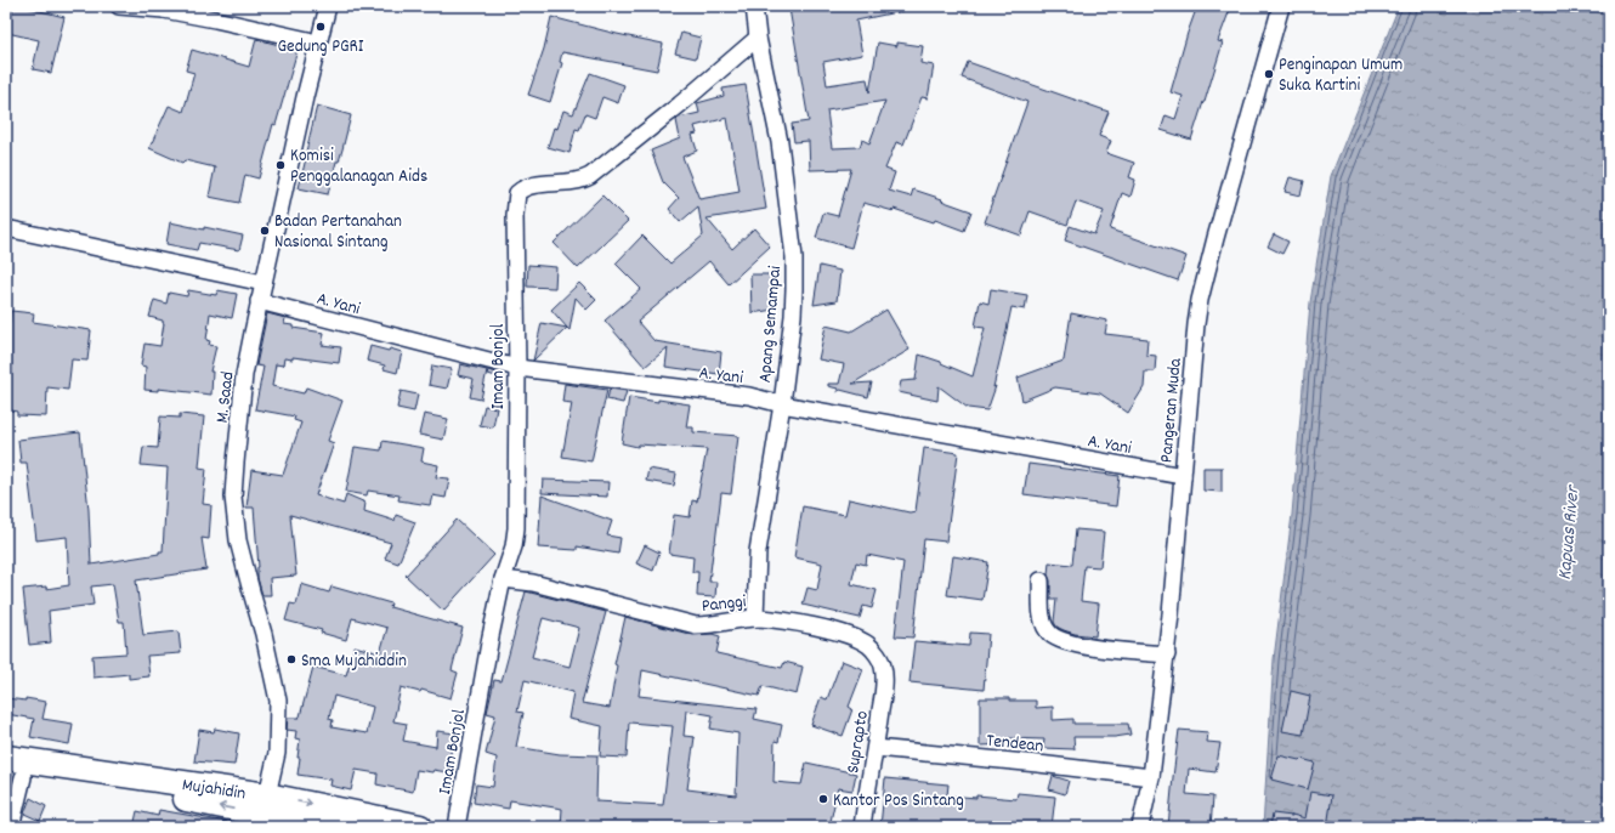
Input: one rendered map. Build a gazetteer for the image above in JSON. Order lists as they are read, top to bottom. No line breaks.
{"streets":{"main road":["Mujahidin"],"street":["A. Yani","Apang Semampai","Imam Bonjol","M. Saad","Pangeran Muda","Panggi","Suprapto","Tendean"]},"crossings":[["A. Yani","Apang Semampai"],["A. Yani","Imam Bonjol"],["A. Yani","M. Saad"],["A. Yani","Pangeran Muda"],["Apang Semampai","Imam Bonjol"],["Apang Semampai","Panggi"],["Imam Bonjol","Panggi"],["M. Saad","Mujahidin"],["Pangeran Muda","Tendean"],["Panggi","Suprapto"],["Suprapto","Tendean"]],"water":["Kapuas River"],"places":["Gedung PGRI","Penginapan Umum Suka Kartini","Komisi Penggalanagan Aids","Badan Pertanahan Nasional Sintang","Sma Mujahiddin","Kantor Pos Sintang"]}
